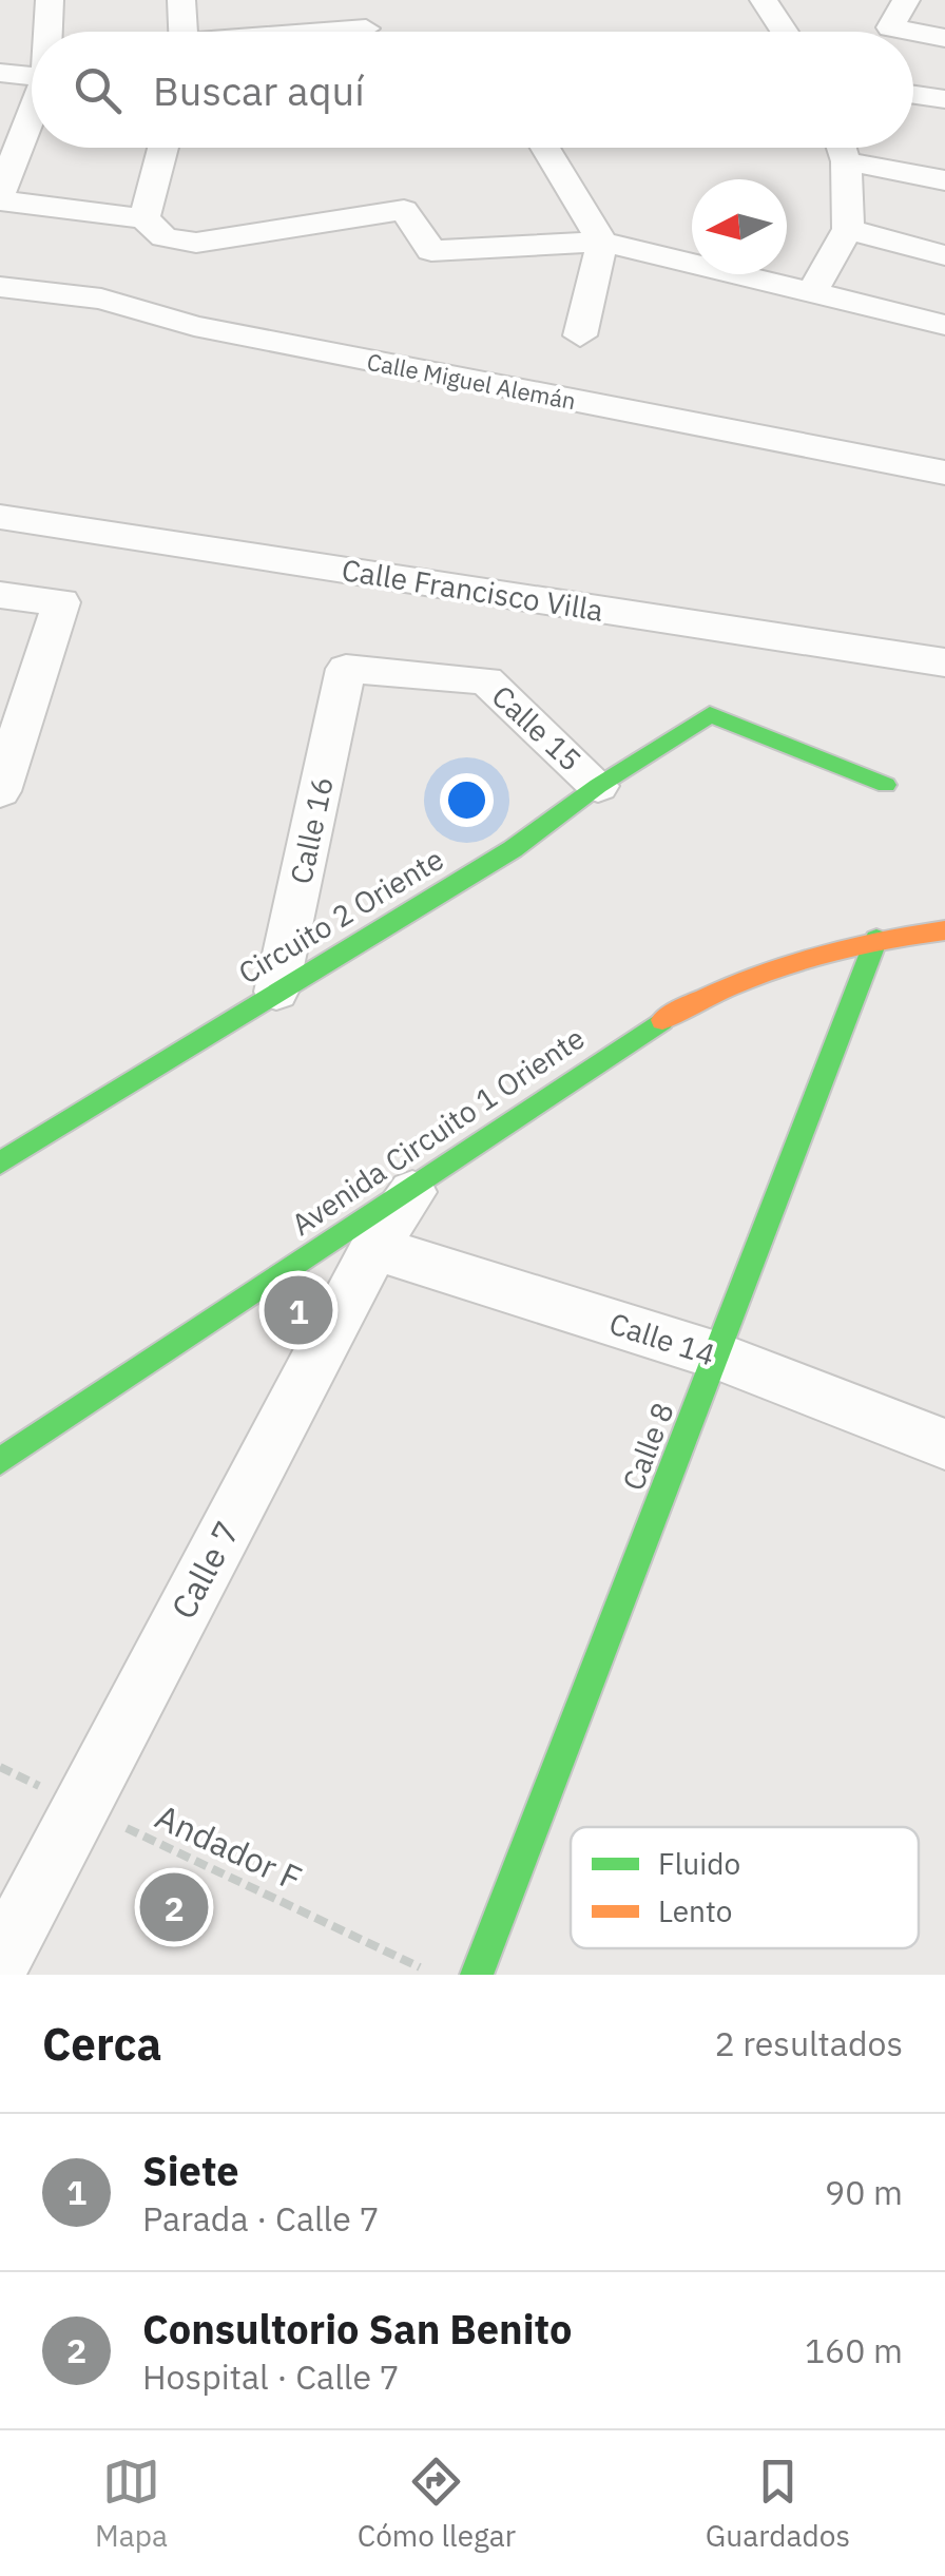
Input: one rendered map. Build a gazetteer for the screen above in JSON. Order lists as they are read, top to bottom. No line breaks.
{"streets":{"street":["Calle Miguel Alemán","Calle Francisco Villa","Calle 15","Calle 16","Circuito 2 Oriente","Avenida Circuito 1 Oriente","Calle 14","Calle 8","Calle 7"],"path":["Andador F"]},"crossings":[["Calle 15","Calle 16"],["Calle 15","Circuito 2 Oriente"],["Calle 16","Circuito 2 Oriente"],["Avenida Circuito 1 Oriente","Calle 8"],["Avenida Circuito 1 Oriente","Calle 7"],["Calle 14","Calle 8"],["Calle 14","Calle 7"],["Calle 7","Andador F"]],"legend":["Fluido","Lento"],"north":"left","page":{"search":"Buscar aquí","pins":["1","2"],"heading":["Cerca","2 resultados"],"list":[{"mark":"1","name":"Siete","note":"Parada · Calle 7","value":"90 m"},{"mark":"2","name":"Consultorio San Benito","note":"Hospital · Calle 7","value":"160 m"}],"nav":["Mapa","Cómo llegar","Guardados"]}}
